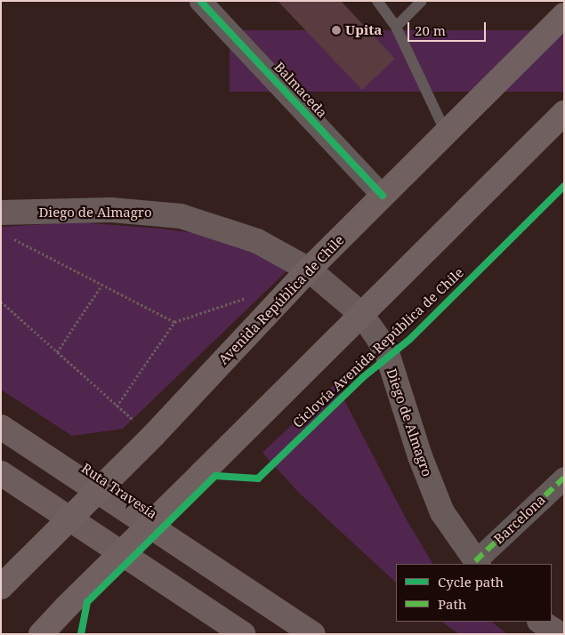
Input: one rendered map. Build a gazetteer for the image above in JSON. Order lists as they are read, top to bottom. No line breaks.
{"streets":{"highway":["Ruta Travesía"],"main road":["Diego de Almagro","Avenida República de Chile"],"street":["Balmaceda","Barcelona"],"cycle path":["Ciclovía Avenida República de Chile"]},"crossings":[["Balmaceda","Avenida República de Chile"],["Diego de Almagro","Avenida República de Chile"],["Diego de Almagro","Barcelona"]],"places":["Upita"],"legend":["Cycle path","Path"],"scale_bar":"20 m"}
